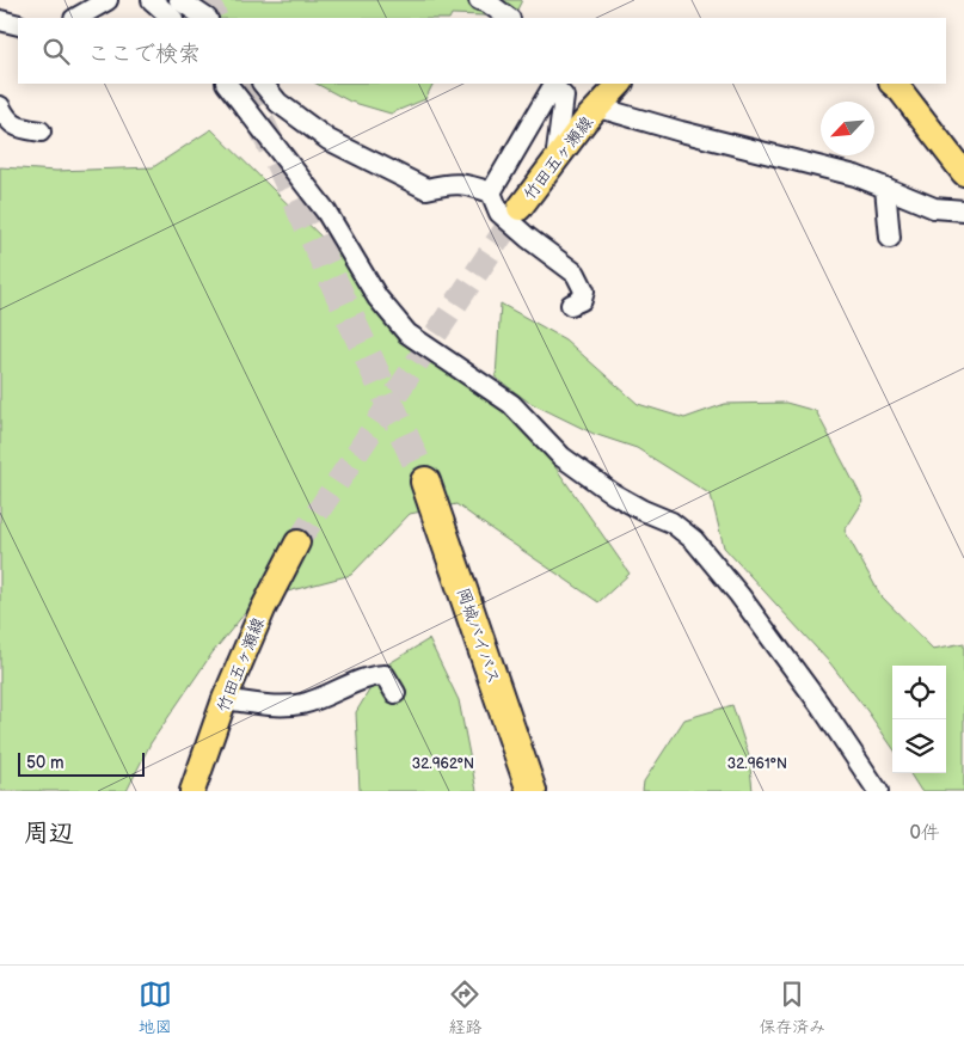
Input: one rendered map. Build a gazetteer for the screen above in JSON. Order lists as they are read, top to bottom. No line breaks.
{"streets":{"highway":["岡城バイパス"],"main road":["竹田五ヶ瀬線"]},"scale_bar":"50 m","north":"bottom left","page":{"search":"ここで検索","scale":"50 m","heading":["周辺","0件"],"nav":["地図","経路","保存済み"]},"coordinates":["32.962°N","32.961°N"]}
